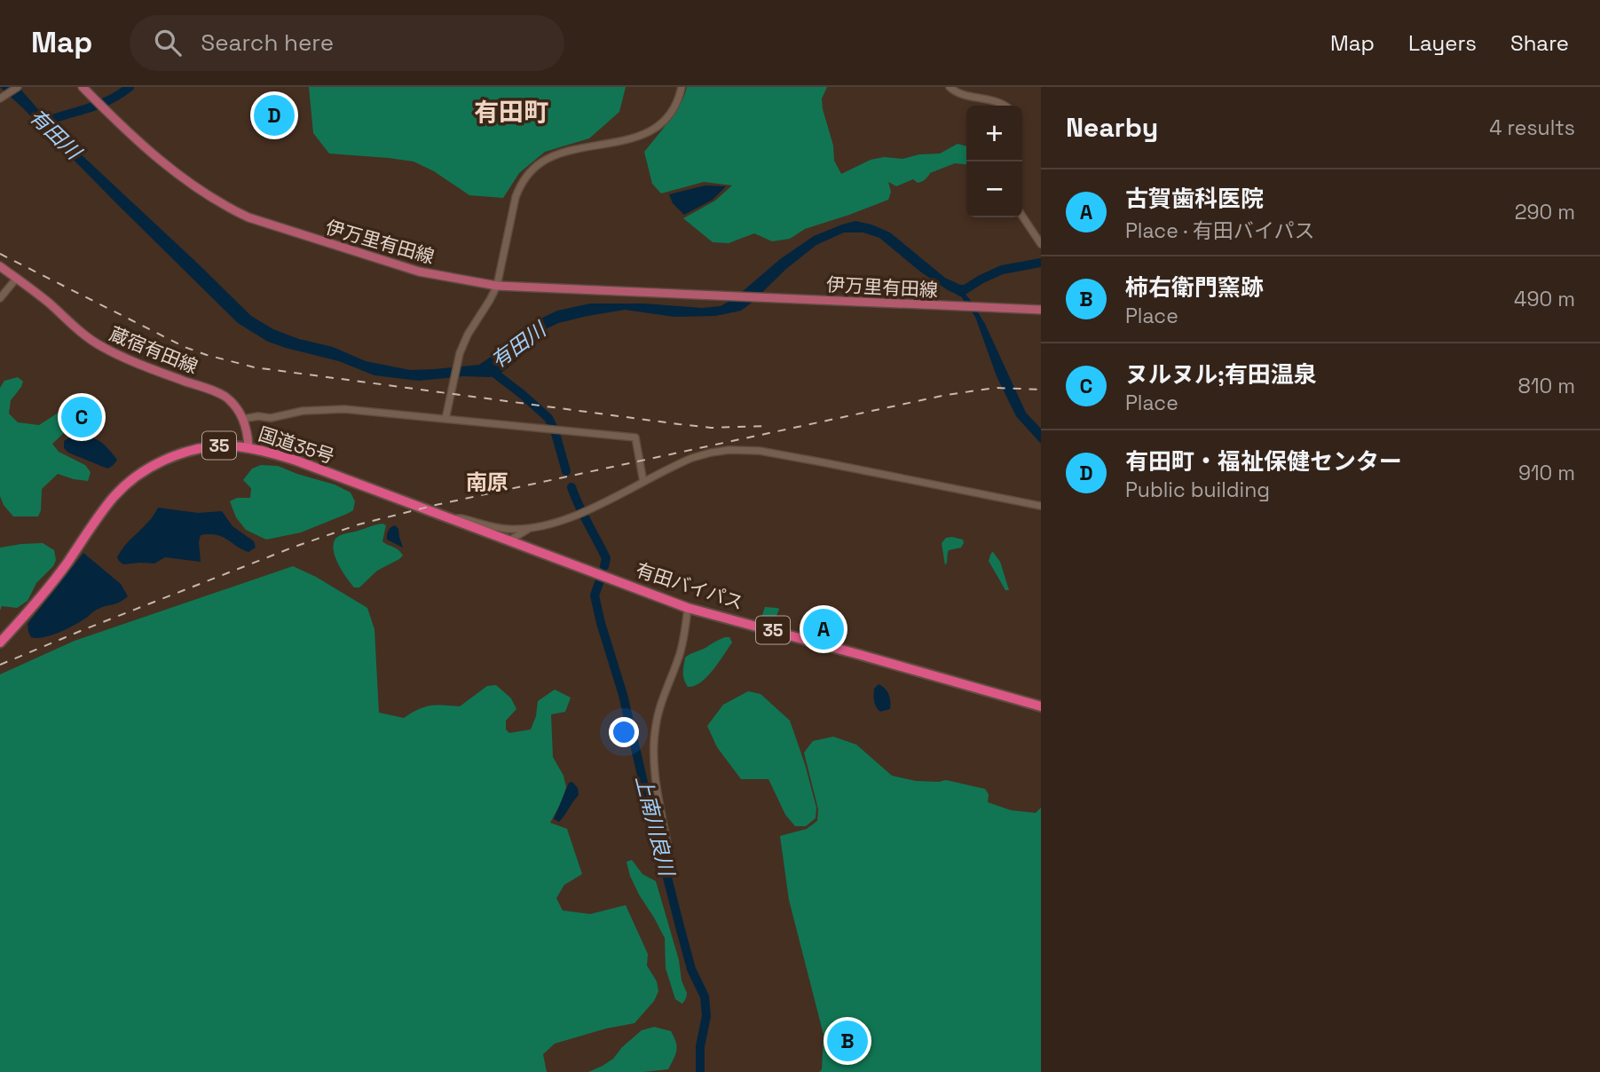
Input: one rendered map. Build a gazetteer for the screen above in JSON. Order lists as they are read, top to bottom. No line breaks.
{"streets":{"highway":["35","国道35号","有田バイパス"],"main road":["伊万里有田線","蔵宿有田線"]},"crossings":[["国道35号","有田バイパス"]],"districts":["有田町","南原"],"water":["有田川","上南川良川"],"page":{"header":"Map","search":"Search here","nav":["Map","Layers","Share"],"heading":["Nearby","4 results"],"pins":["D","C","A","B"],"map_buttons":["+","−"],"list":[{"mark":"A","name":"古賀歯科医院","note":"Place · 有田バイパス","value":"290 m"},{"mark":"B","name":"柿右衛門窯跡","note":"Place","value":"490 m"},{"mark":"C","name":"ヌルヌル;有田温泉","note":"Place","value":"810 m"},{"mark":"D","name":"有田町・福祉保健センター","note":"Public building","value":"910 m"}]}}
